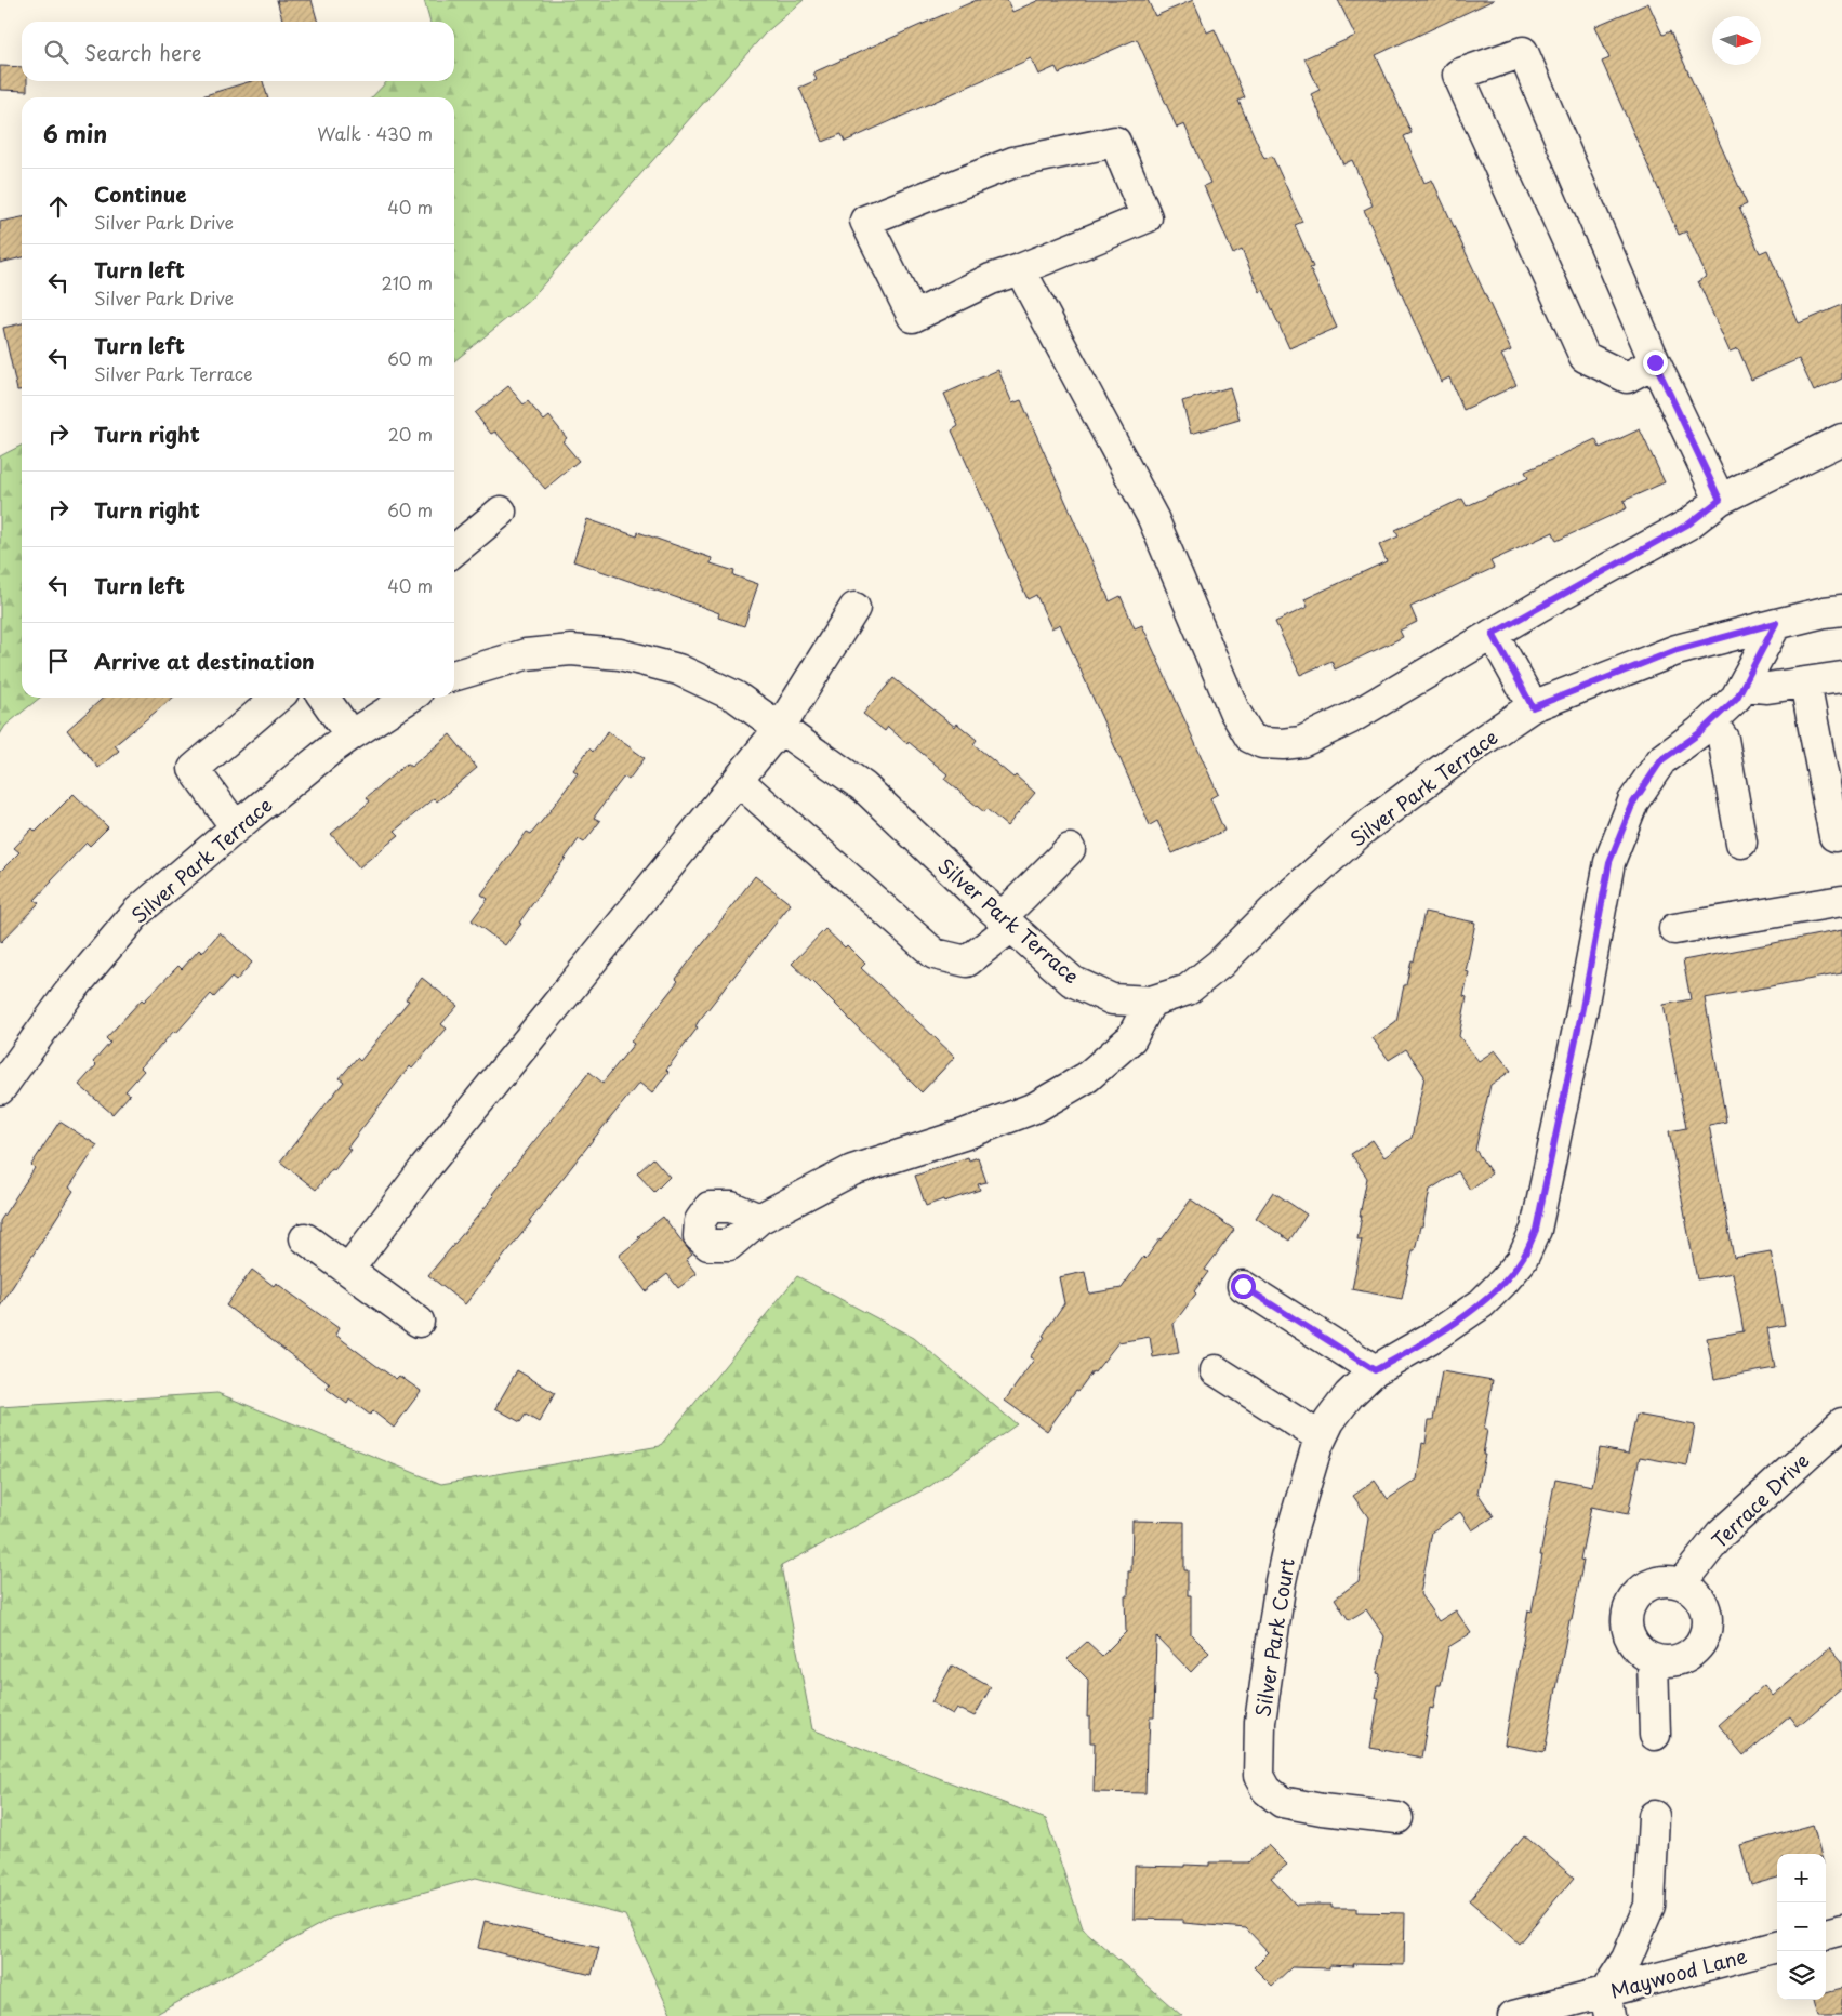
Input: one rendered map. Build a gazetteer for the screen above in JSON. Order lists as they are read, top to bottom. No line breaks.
{"streets":{"street":["Silver Park Terrace","Terrace Drive","Silver Park Court","Maywood Lane"]},"crossings":[["Silver Park Terrace","Silver Park Court"]],"north":"right","page":{"search":"Search here","heading":["6 min","Walk · 430 m"],"list":[["Continue","Silver Park Drive","40 m"],["Turn left","Silver Park Drive","210 m"],["Turn left","Silver Park Terrace","60 m"],["Turn right","20 m"],["Turn right","60 m"],["Turn left","40 m"],"Arrive at destination"],"map_buttons":["+","−"]}}
